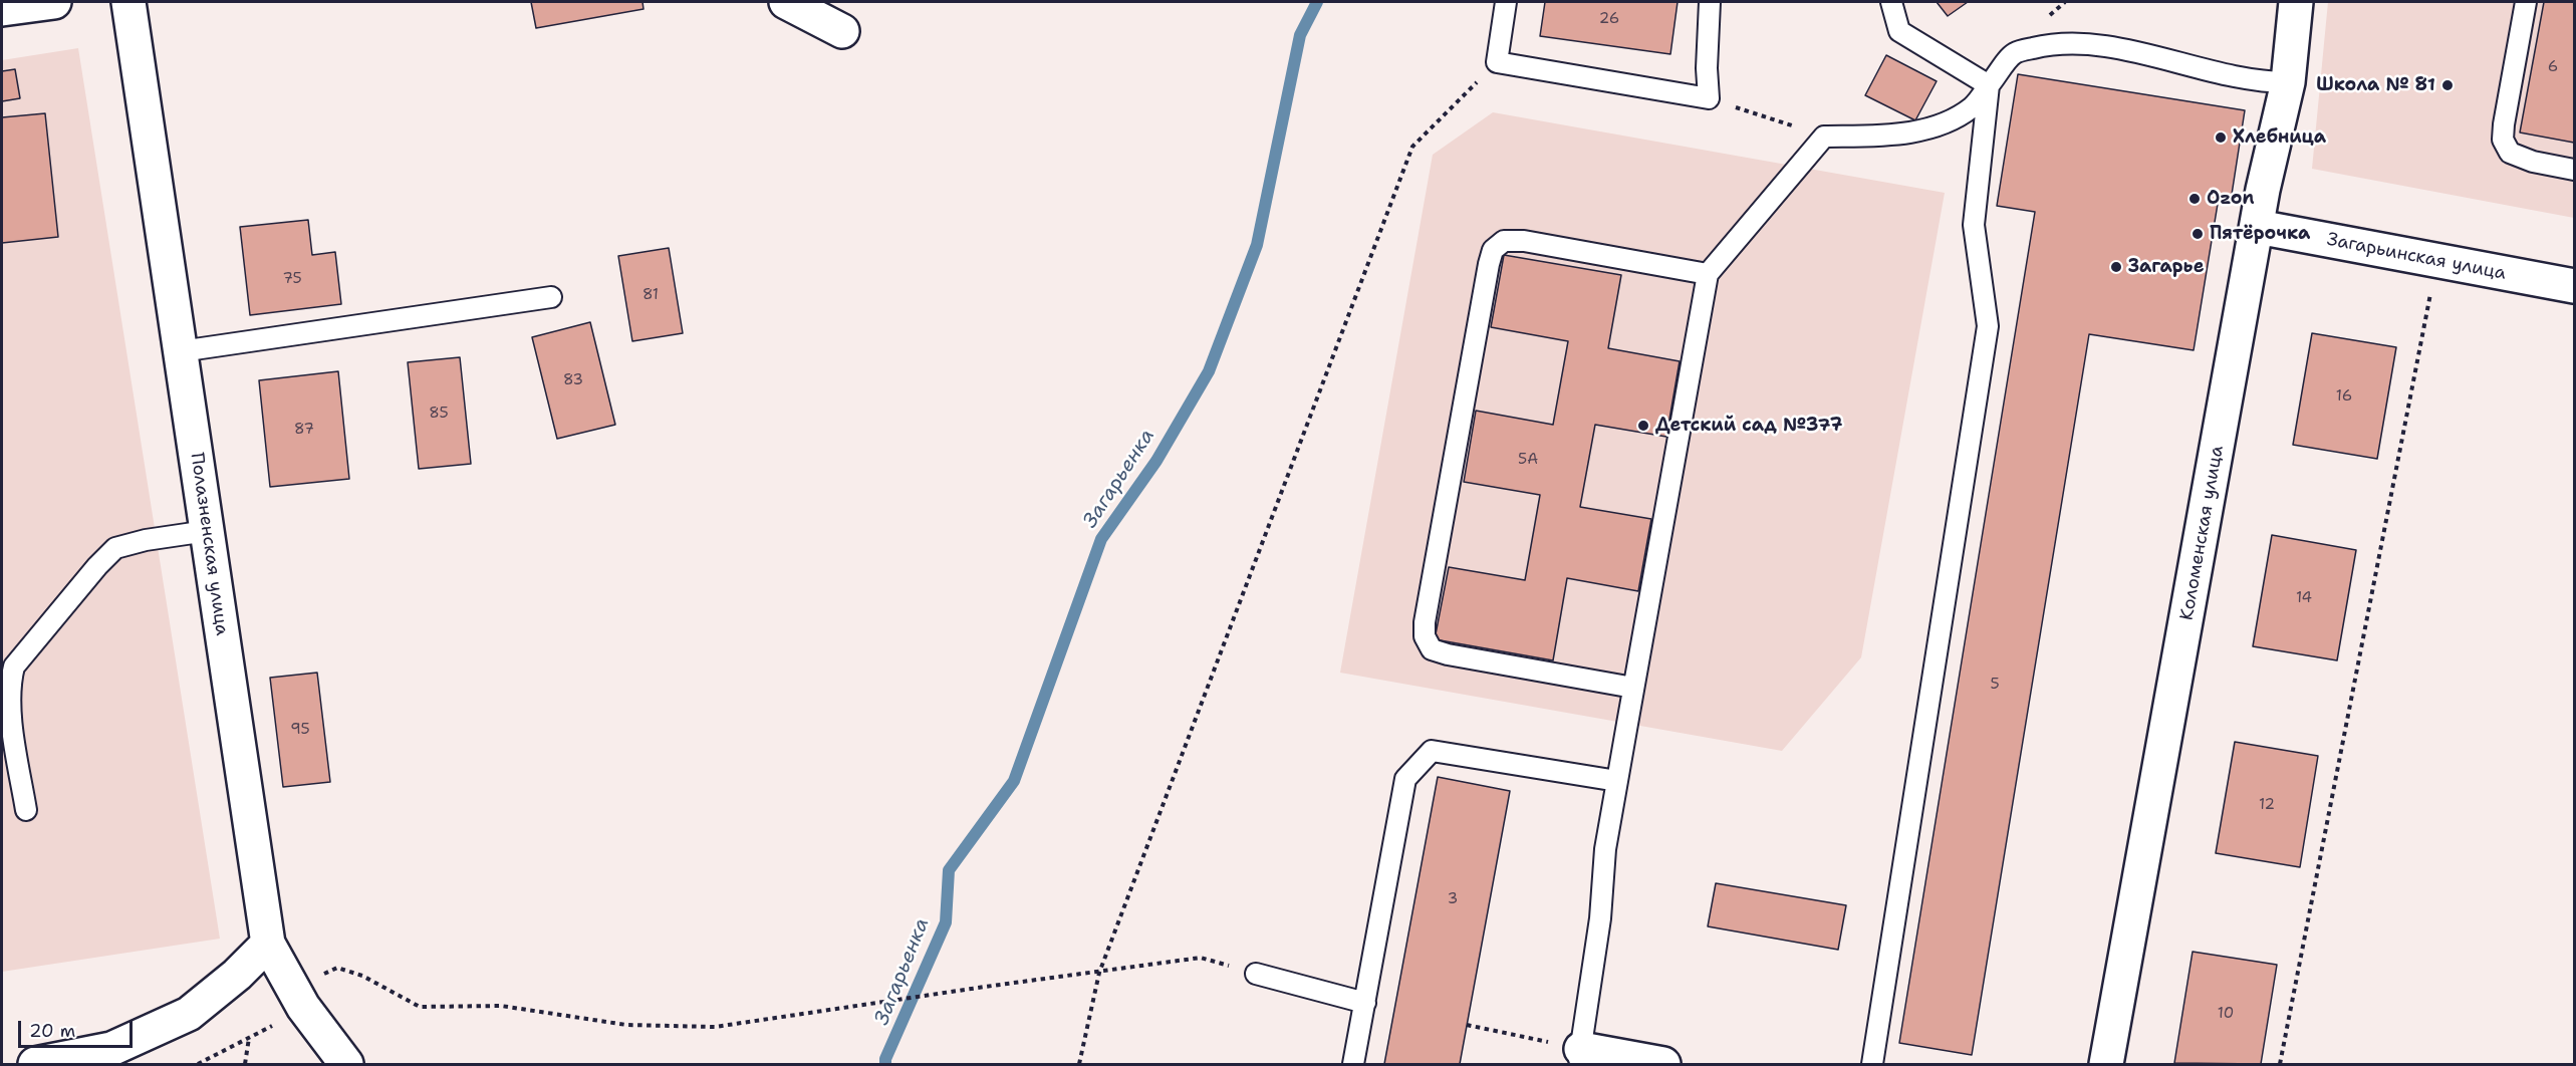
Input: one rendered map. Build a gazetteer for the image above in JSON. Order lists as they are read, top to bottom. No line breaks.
{"streets":{"street":["Загарьинская улица","Коломенская улица","Полазненская улица"]},"crossings":[["Загарьинская улица","Коломенская улица"]],"water":["Загарьенка"],"places":["Школа № 81","Хлебница","Ozon","Пятёрочка","Загарье","Детский сад №377"],"house_numbers":["26","6","75","81","83","16","85","87","5А","14","5","95","12","3","10"],"scale_bar":"20 m"}
